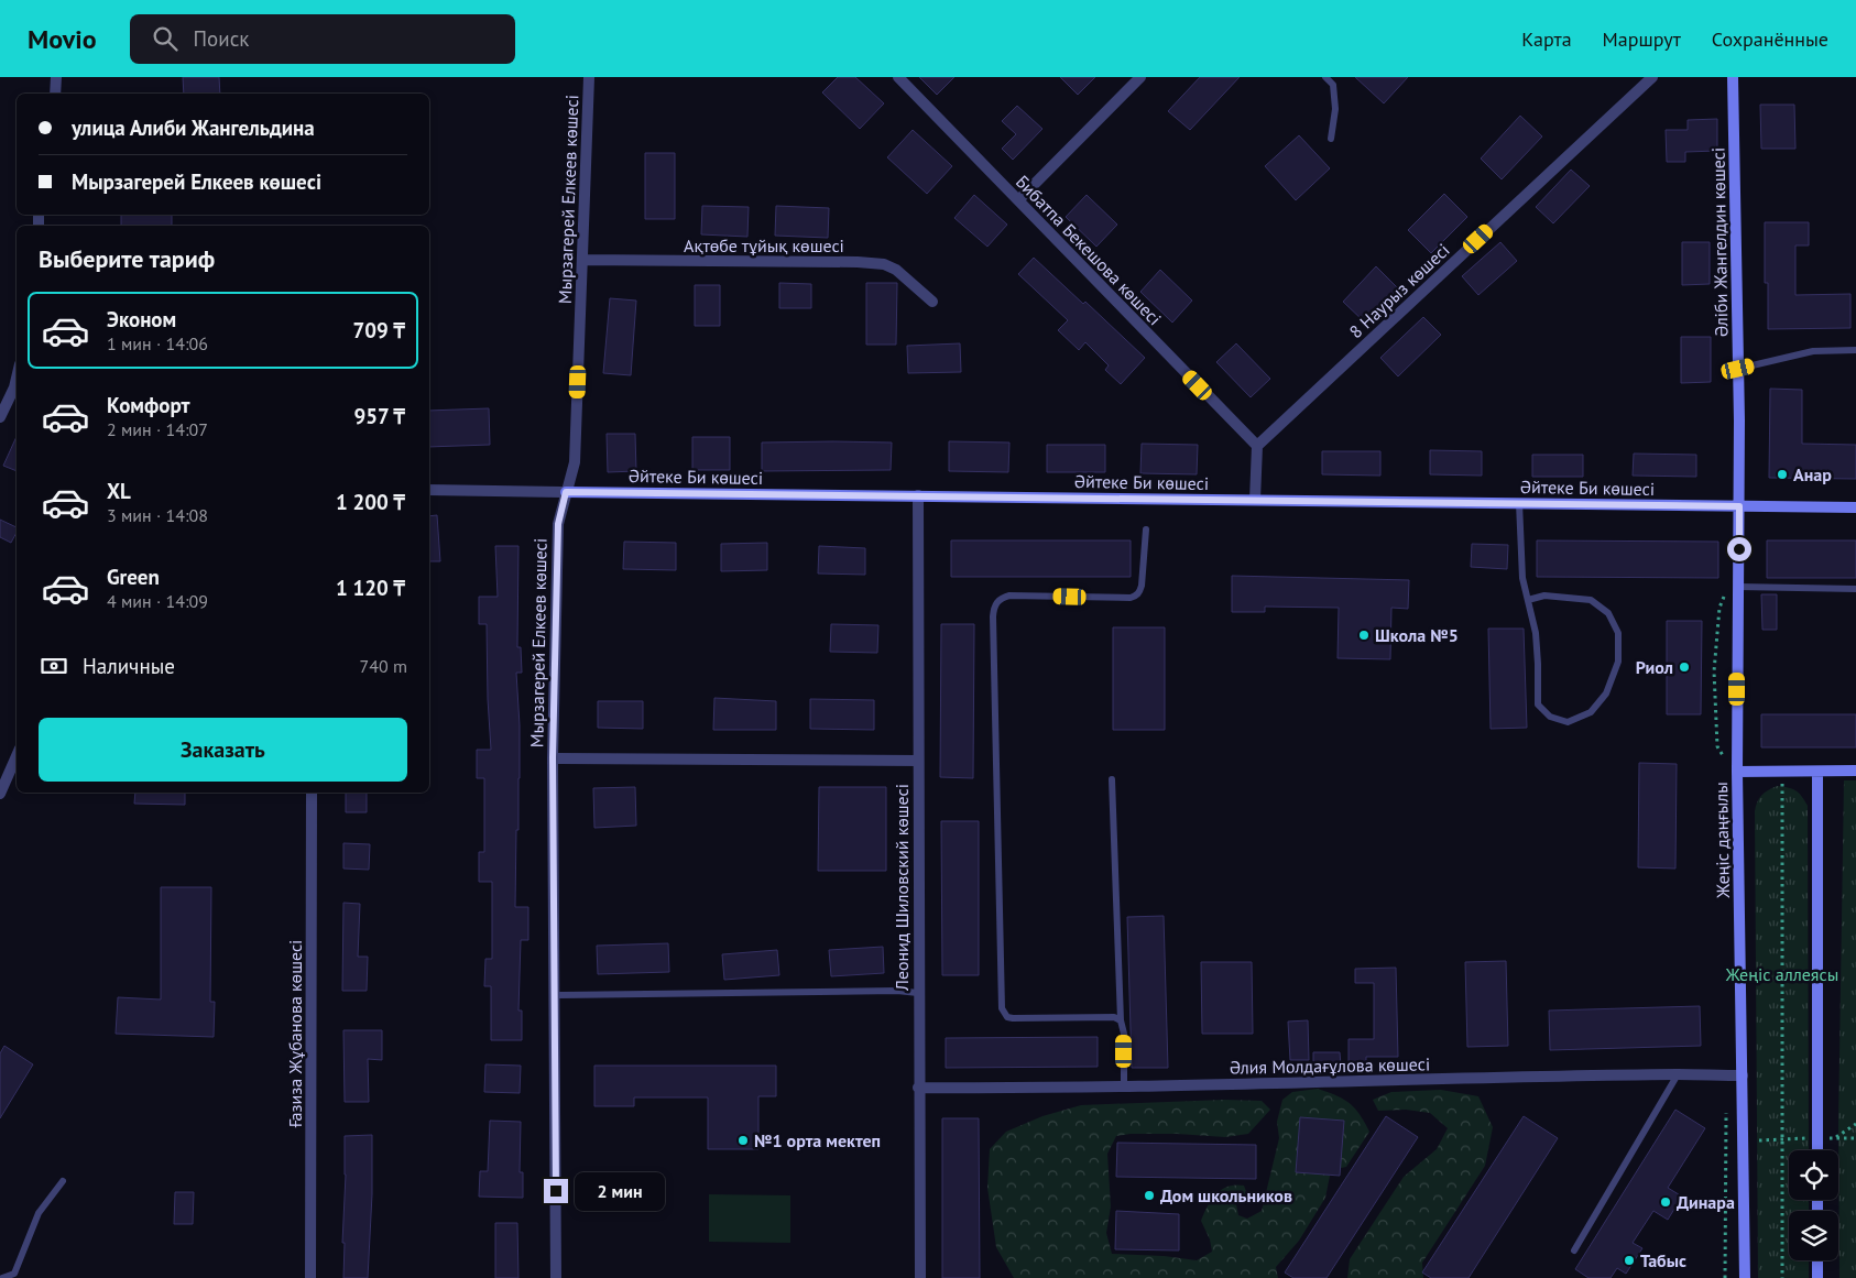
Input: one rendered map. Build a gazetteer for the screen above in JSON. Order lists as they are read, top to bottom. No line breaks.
{"streets":{"street":["Мырзагерей Елкеев көшесі","Әліби Жангелдин көшесі","Ақтөбе тұйық көшесі","Бибатпа Бекешова көшесі","8 Наурыз көшесі","Әйтеке Би көшесі","Жеңіс даңғылы","Леонид Шиловский көшесі","Ғазиза Жұбанова көшесі","Әлия Молдағұлова көшесі"]},"crossings":[["Мырзагерей Елкеев көшесі","Ақтөбе тұйық көшесі"],["Мырзагерей Елкеев көшесі","Әйтеке Би көшесі"],["Әліби Жангелдин көшесі","Әйтеке Би көшесі"],["Әліби Жангелдин көшесі","Жеңіс даңғылы"],["Бибатпа Бекешова көшесі","8 Наурыз көшесі"],["Әйтеке Би көшесі","Леонид Шиловский көшесі"],["Жеңіс даңғылы","Әлия Молдағұлова көшесі"],["Леонид Шиловский көшесі","Әлия Молдағұлова көшесі"]],"parks":["Жеңіс аллеясы"],"places":["Анар","Школа №5","Риол","№1 орта мектеп","Дом школьников","Динара","Табыс"],"page":{"header":"Movio","search":"Поиск","nav":["Карта","Маршрут","Сохранённые"],"banner":["улица Алиби Жангельдина","Мырзагерей Елкеев көшесі"],"heading":"Выберите тариф","list":[{"name":"Эконом","note":"1 мин · 14:06","value":"709 ₸"},{"name":"Комфорт","note":"2 мин · 14:07","value":"957 ₸"},{"name":"XL","note":"3 мин · 14:08","value":"1 200 ₸"},{"name":"Green","note":"4 мин · 14:09","value":"1 120 ₸"}],"pay":["Наличные","740 m"],"buttons":"Заказать","bubble":"2 мин"}}
